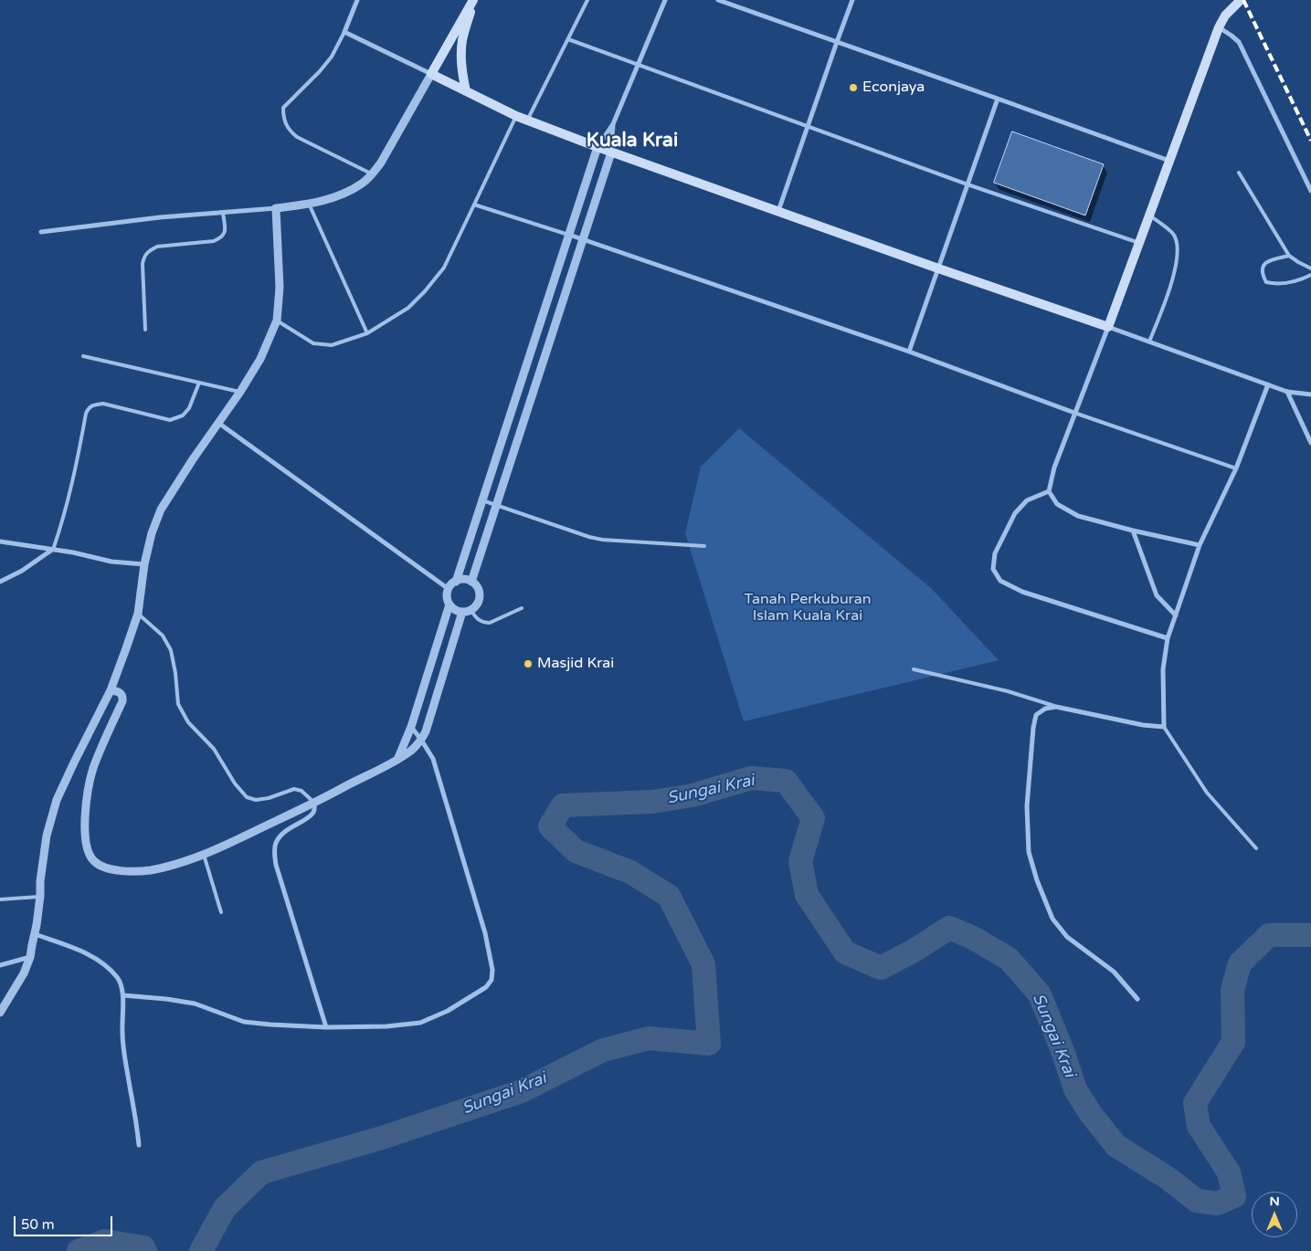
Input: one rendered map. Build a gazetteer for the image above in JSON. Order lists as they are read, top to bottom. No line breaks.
{"districts":["Kuala Krai"],"water":["Sungai Krai"],"parks":["Tanah Perkuburan Islam Kuala Krai"],"places":["Econjaya","Masjid Krai"],"scale_bar":"50 m","north":"top"}
